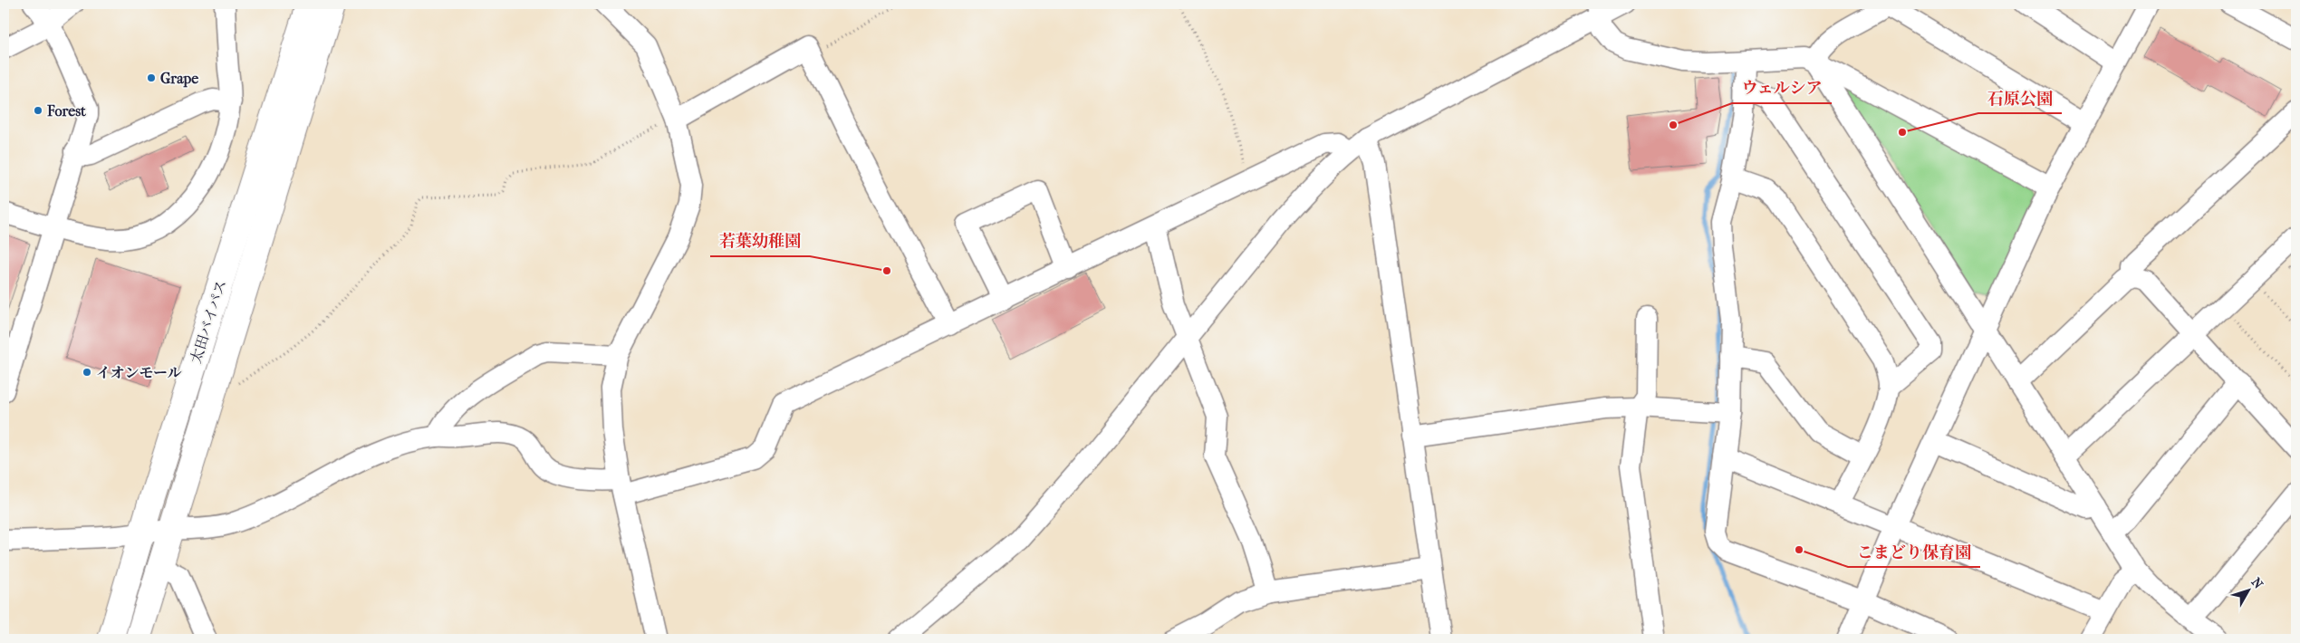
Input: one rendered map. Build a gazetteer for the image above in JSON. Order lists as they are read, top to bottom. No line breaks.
{"streets":{"highway":["太田バイパス"]},"places":["Grape","Forest","ウェルシア","石原公園","若葉幼稚園","イオンモール","こまどり保育園"],"north":"top right"}
